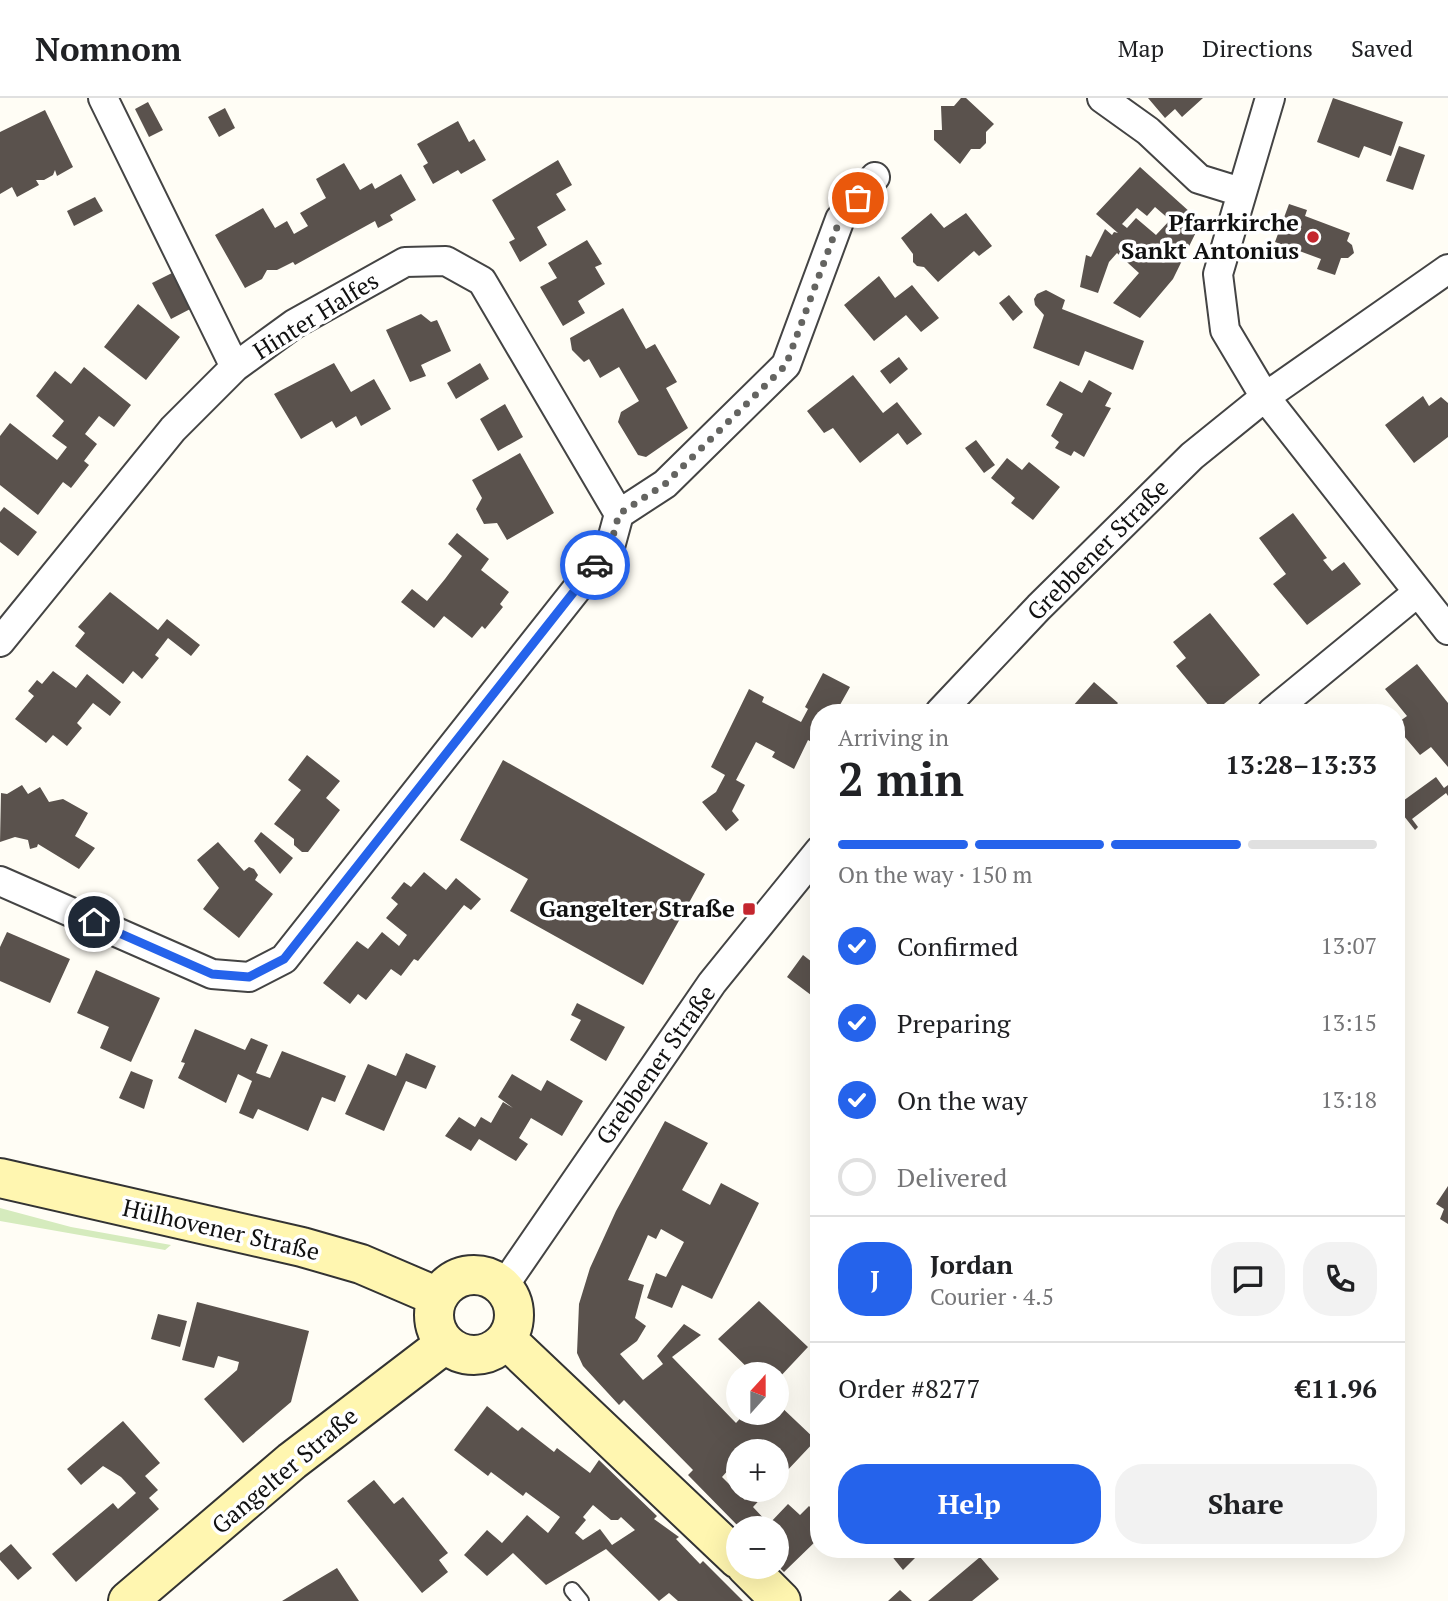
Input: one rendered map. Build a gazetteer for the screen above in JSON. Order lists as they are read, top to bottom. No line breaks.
{"streets":{"main road":["Hülhovener Straße","Gangelter Straße"],"street":["Hinter Halfes","Grebbener Straße"]},"crossings":[["Grebbener Straße","Hülhovener Straße"],["Grebbener Straße","Gangelter Straße"],["Hülhovener Straße","Gangelter Straße"]],"places":{"other":["Pfarrkirche Sankt Antonius"],"transit":["Gangelter Straße"]},"north":"top","page":{"header":"Nomnom","nav":["Map","Directions","Saved"],"heading":["2 min","Arriving in","13:28–13:33"],"panel":["Jordan","Courier · 4.5","Order #8277","€11.96"],"bar":"On the way · 150 m","list":[["Confirmed","13:07"],["Preparing","13:15"],["On the way","13:18"],"Delivered"],"round":"J","map_buttons":["+","−"],"buttons":["Help","Share"]}}
